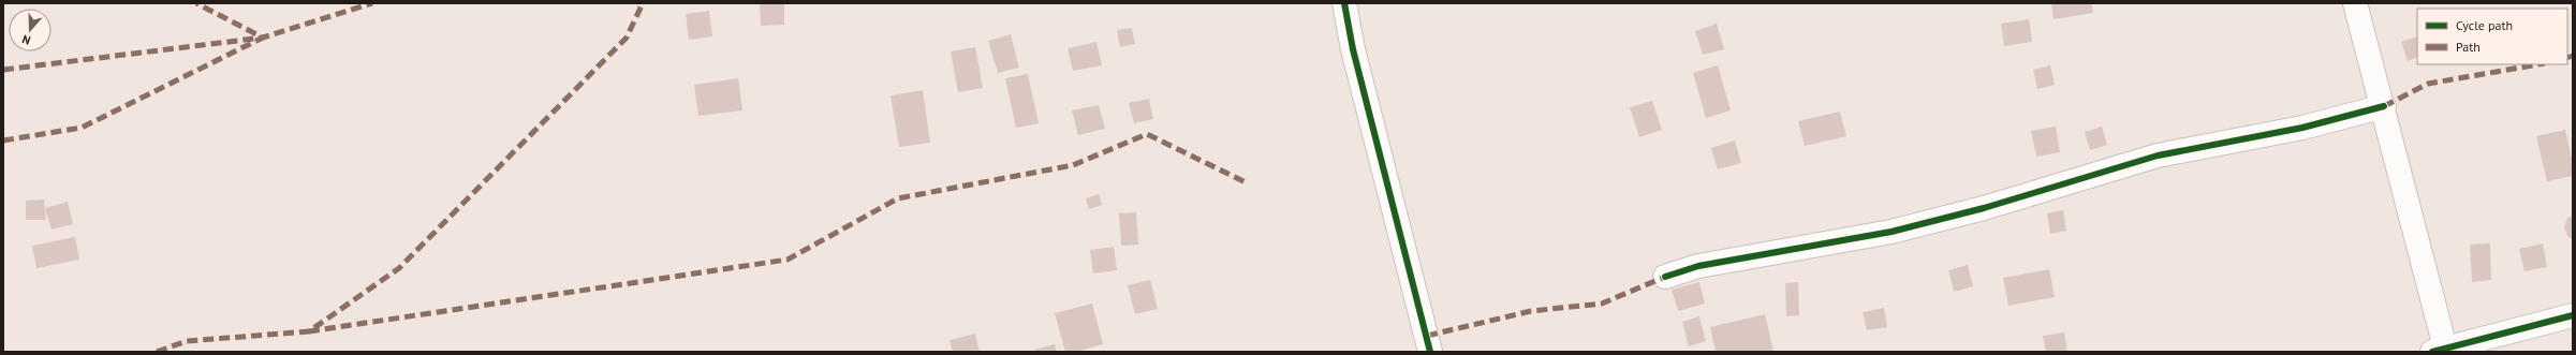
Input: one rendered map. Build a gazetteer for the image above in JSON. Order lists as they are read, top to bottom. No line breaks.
{"legend":["Cycle path","Path"],"north":"bottom"}
